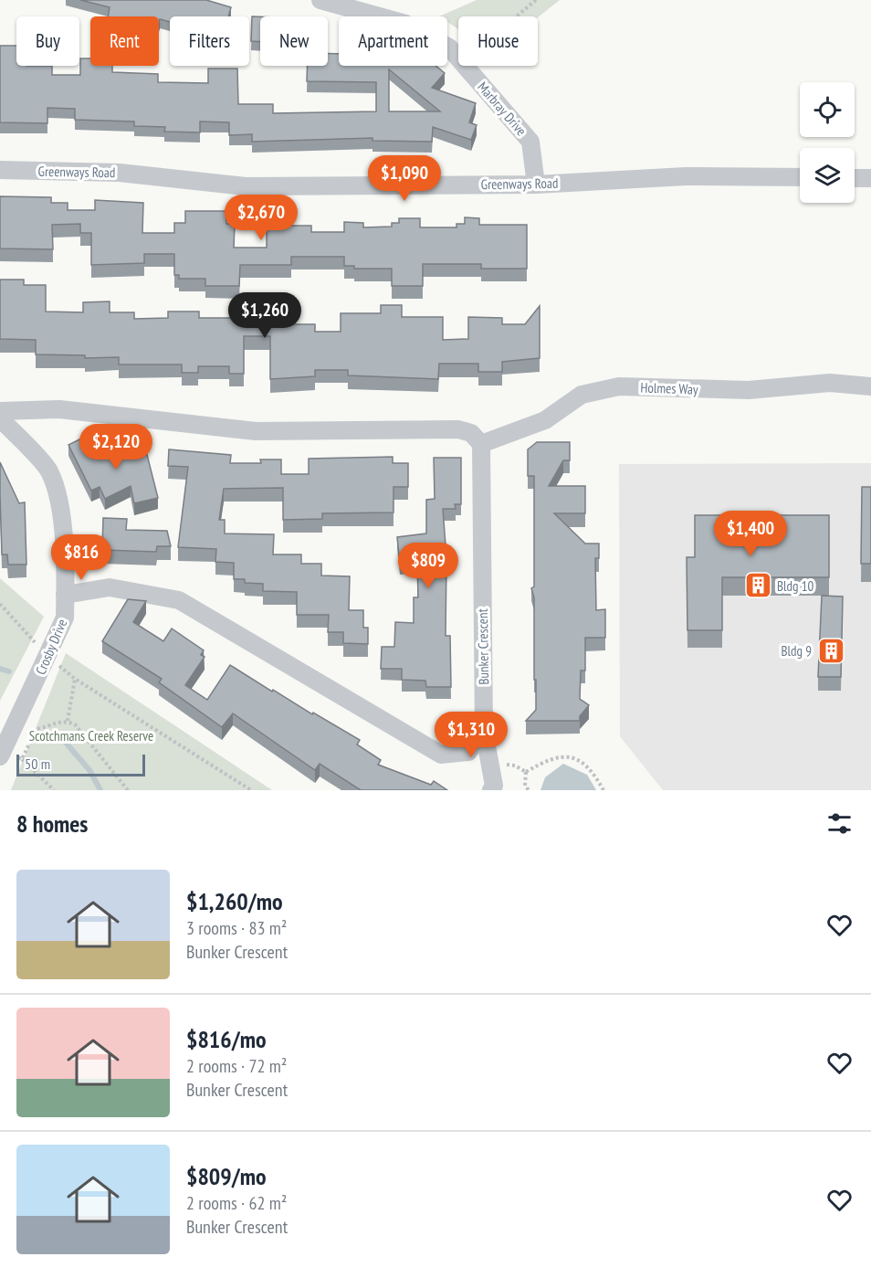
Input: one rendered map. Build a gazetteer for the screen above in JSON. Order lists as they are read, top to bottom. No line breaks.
{"streets":{"street":["Marbray Drive","Greenways Road","Holmes Way","Crosby Drive","Bunker Crescent"]},"crossings":[["Marbray Drive","Greenways Road"],["Holmes Way","Bunker Crescent"]],"parks":["Scotchmans Creek Reserve"],"places":{"building":["Bldg 10","Bldg 9"]},"scale_bar":"50 m","page":{"chip":["Buy","Rent","Filters","New","Apartment","House"],"price":["$1,090","$2,670","$1,260","$2,120","$1,400","$816","$809","$1,310"],"scale":"50 m","heading":"8 homes","list":[{"name":"$1,260/mo","note":"3 rooms · 83 m² · Bunker Crescent"},{"name":"$816/mo","note":"2 rooms · 72 m² · Bunker Crescent"},{"name":"$809/mo","note":"2 rooms · 62 m² · Bunker Crescent"}]}}
